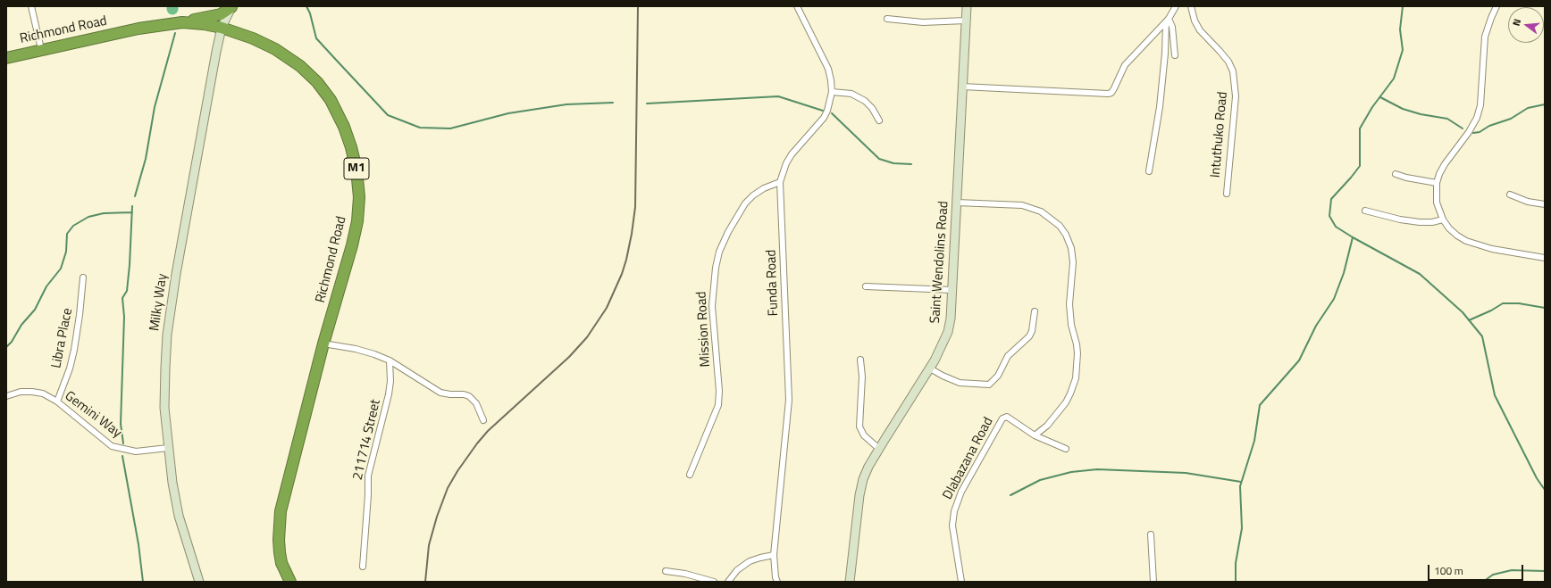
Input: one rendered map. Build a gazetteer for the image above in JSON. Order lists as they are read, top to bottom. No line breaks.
{"streets":{"highway":["Richmond Road","M1"],"street":["Intuthuko Road","Saint Wendolins Road","Funda Road","Milky Way","Mission Road","Libra Place","Gemini Way","211714 Street","Dlabazana Road"]},"crossings":[["Richmond Road","Milky Way"],["Funda Road","Mission Road"],["Milky Way","Gemini Way"],["Libra Place","Gemini Way"]],"scale_bar":"100 m","north":"left"}
